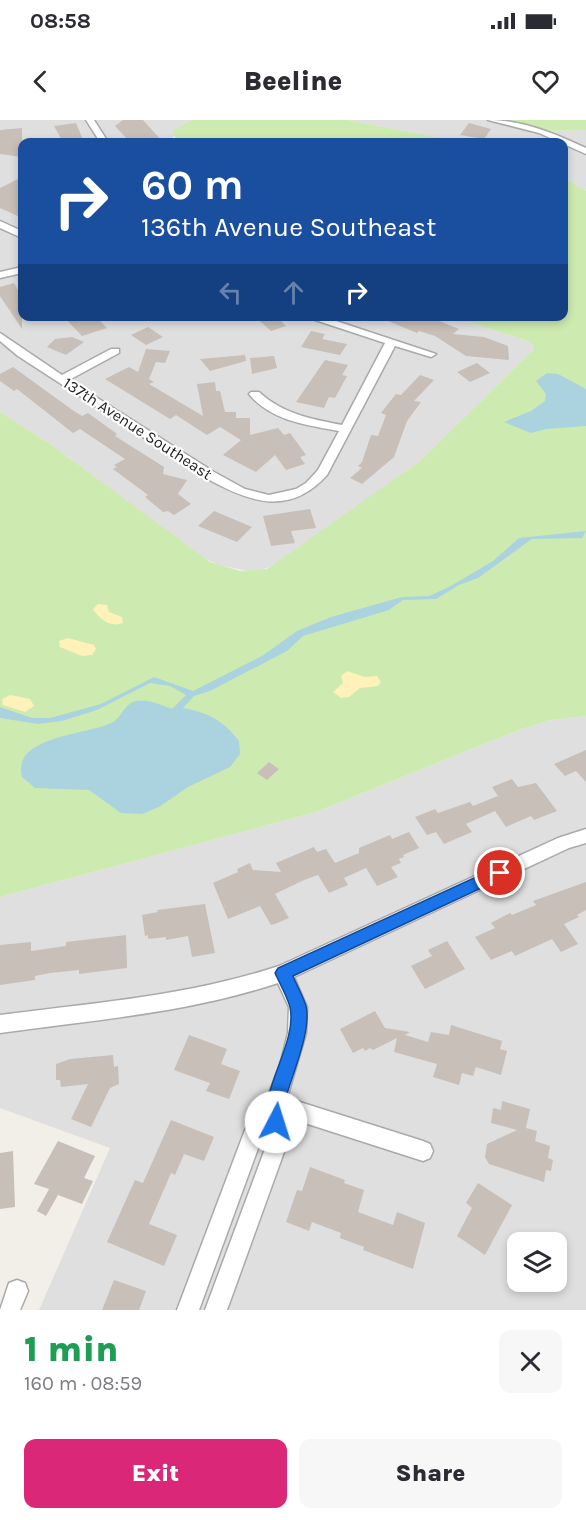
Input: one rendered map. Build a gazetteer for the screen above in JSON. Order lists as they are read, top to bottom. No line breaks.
{"streets":{"street":["137th Avenue Southeast"]},"page":{"status":"08:58","header":"Beeline","turn":["60 m","136th Avenue Southeast"],"heading":["1 min","160 m · 08:59"],"buttons":["Exit","Share"]}}
